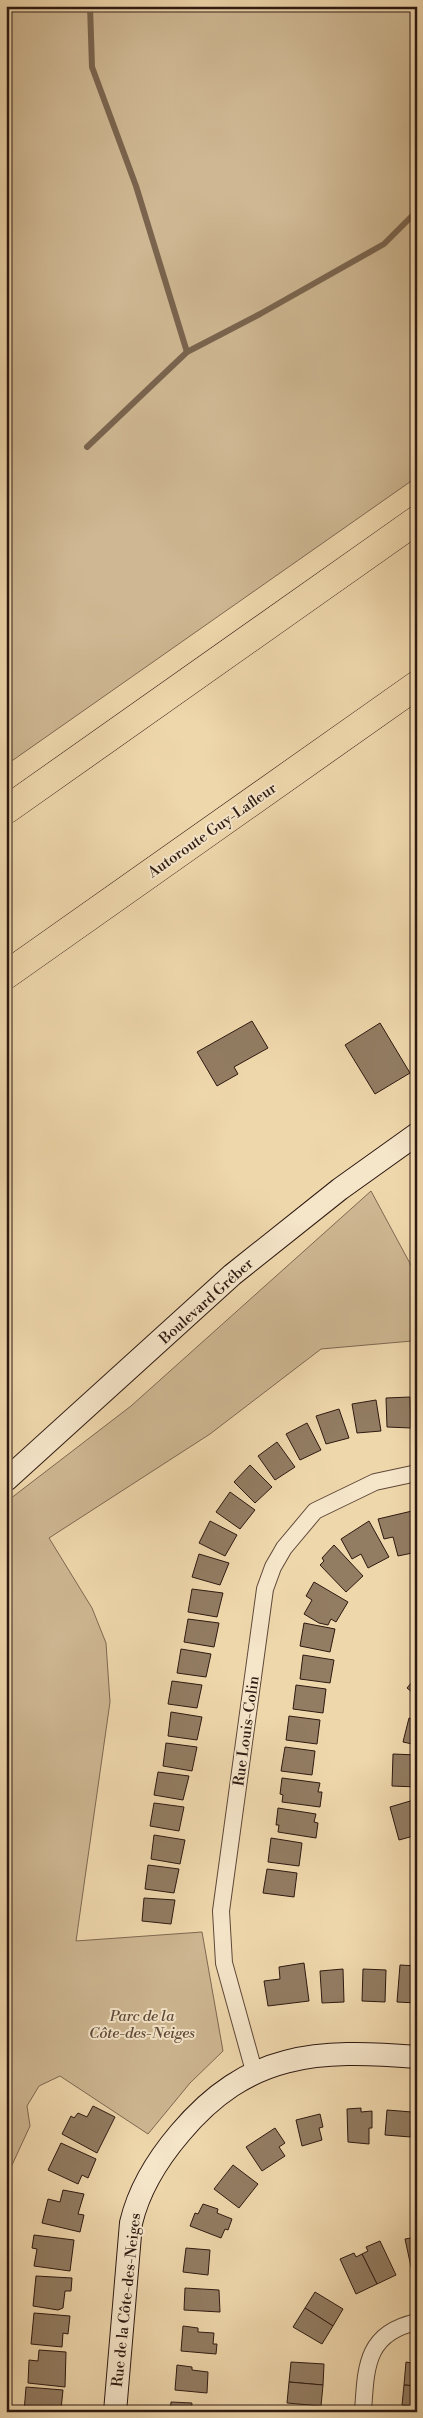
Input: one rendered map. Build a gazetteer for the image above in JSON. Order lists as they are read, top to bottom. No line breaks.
{"streets":{"highway":["Autoroute Guy-Lafleur"],"street":["Boulevard Gréber","Rue Louis-Colin","Rue de la Côte-des-Neiges"]},"crossings":[["Rue Louis-Colin","Rue de la Côte-des-Neiges"]],"parks":["Parc de la Côte-des-Neiges"]}
